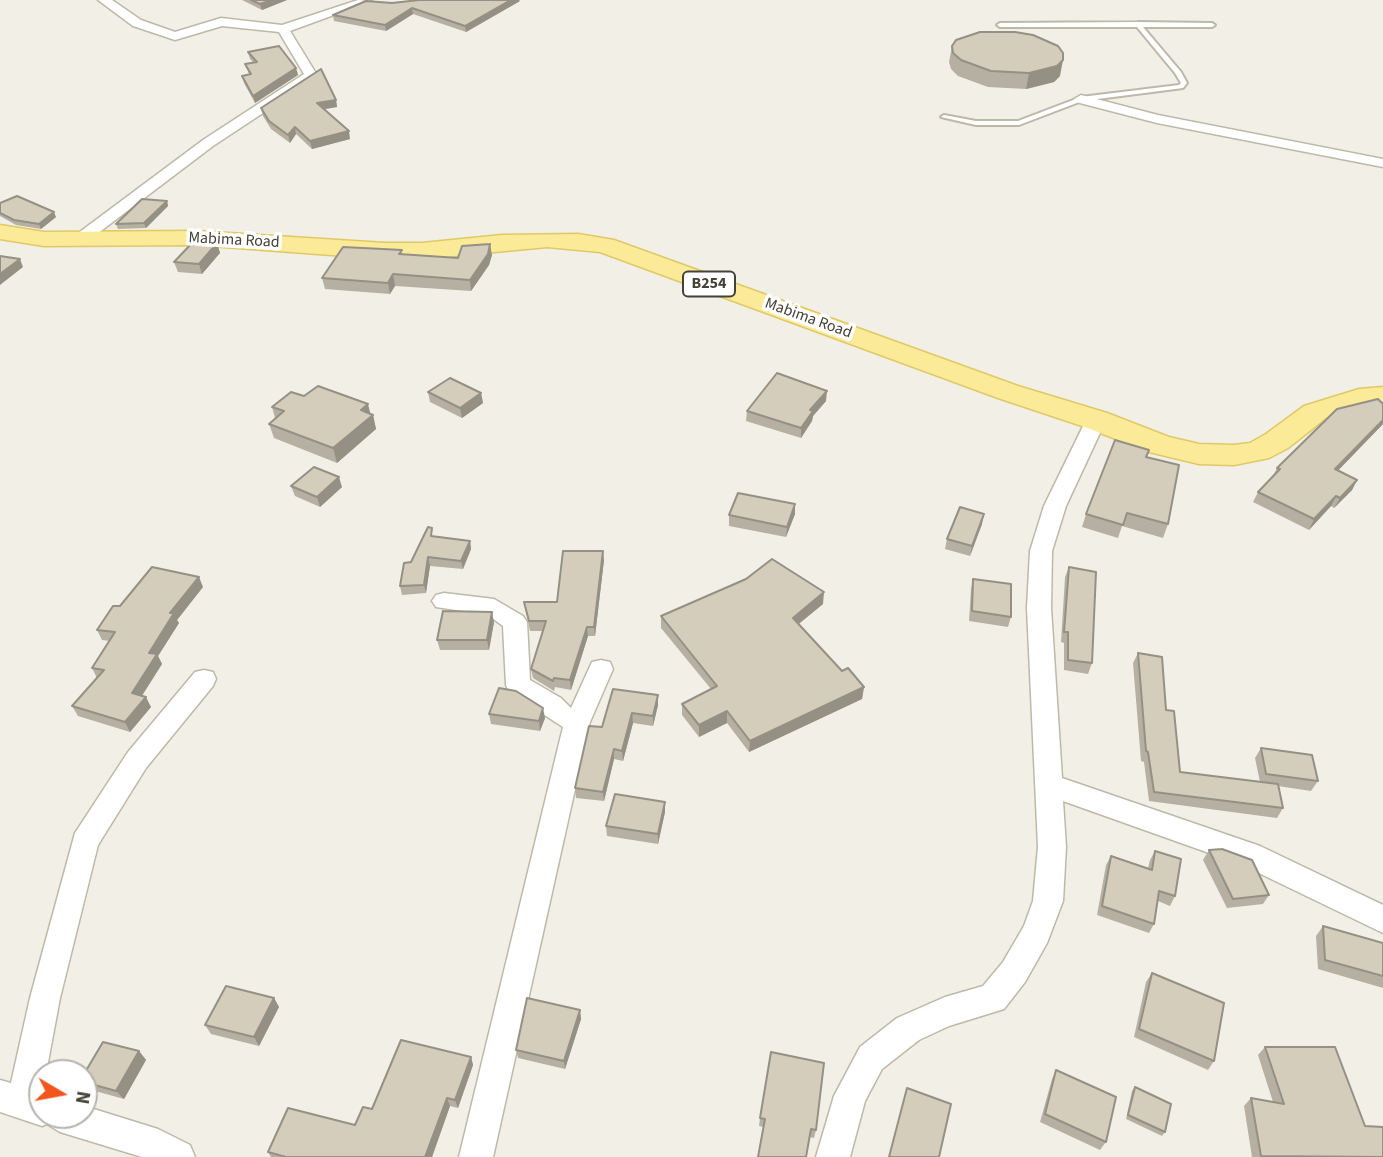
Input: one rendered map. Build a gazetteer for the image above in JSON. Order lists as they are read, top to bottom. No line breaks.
{"streets":{"main road":["Mabima Road","B254"]},"north":"right"}
